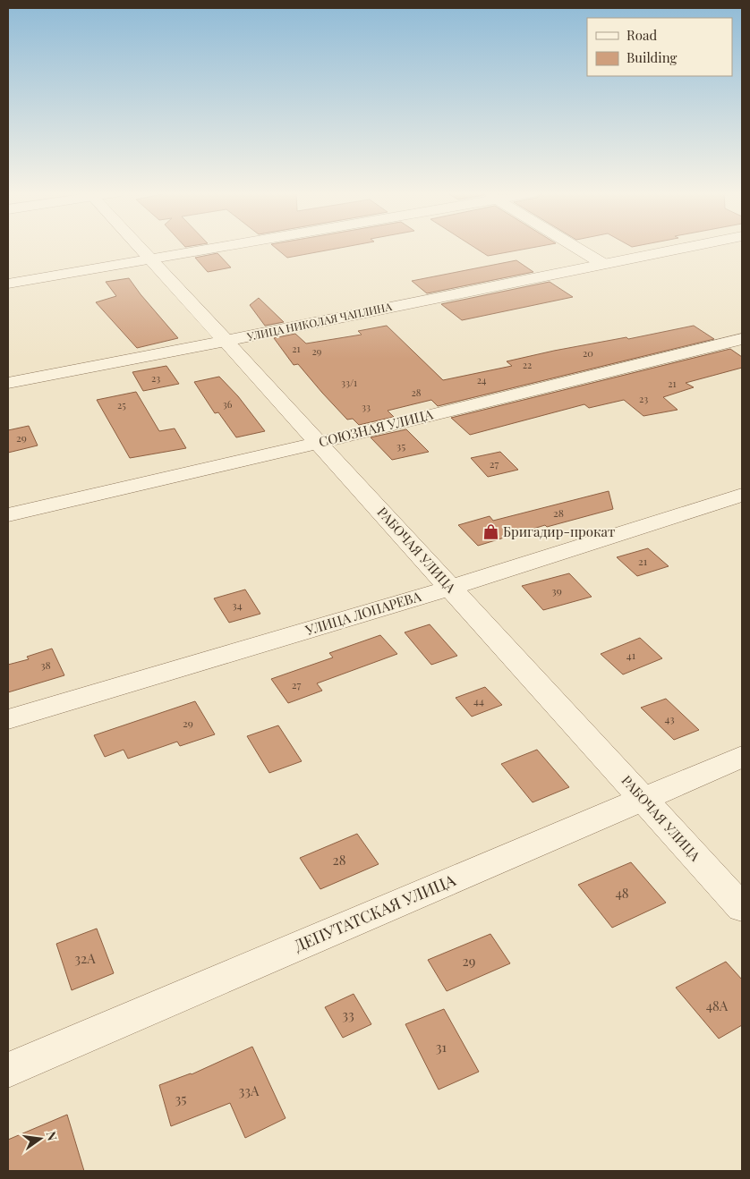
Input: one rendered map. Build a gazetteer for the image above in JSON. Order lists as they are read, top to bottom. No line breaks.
{"streets":{"street":["УЛИЦА НИКОЛАЯ ЧАПЛИНА","СОЮЗНАЯ УЛИЦА","РАБОЧАЯ УЛИЦА","УЛИЦА ЛОПАРЕВА","ДЕПУТАТСКАЯ УЛИЦА"]},"crossings":[["УЛИЦА НИКОЛАЯ ЧАПЛИНА","РАБОЧАЯ УЛИЦА"],["СОЮЗНАЯ УЛИЦА","РАБОЧАЯ УЛИЦА"],["РАБОЧАЯ УЛИЦА","УЛИЦА ЛОПАРЕВА"],["РАБОЧАЯ УЛИЦА","ДЕПУТАТСКАЯ УЛИЦА"]],"places":{"shop":["Бригадир-прокат"]},"house_numbers":["21","29","20","22","23","24","33/1","21","28","23","36","25","33","29","35","27","28","21","39","34","41","38","27","44","43","29","28","48","32А","29","48А","33","31","33А","35"],"legend":["Road","Building"],"north":"right"}
